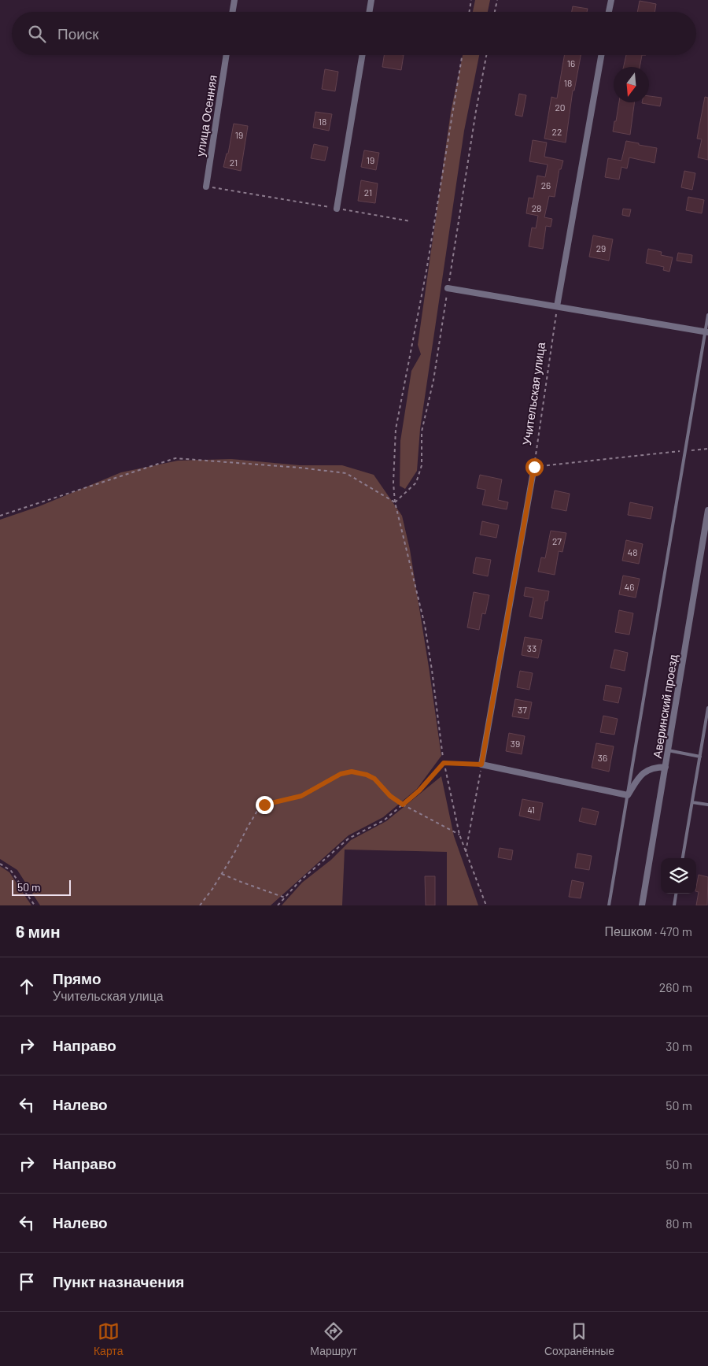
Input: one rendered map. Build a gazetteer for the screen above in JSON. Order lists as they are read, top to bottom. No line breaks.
{"streets":{"street":["улица Осенняя","Аверинский проезд"],"path":["Учительская улица"]},"house_numbers":["16","18","20","18","22","19","19","21","26","21","28","29","27","48","46","33","37","39","36","41"],"scale_bar":"50 m","north":"bottom","page":{"search":"Поиск","scale":"50 m","heading":["6 мин","Пешком · 470 m"],"list":[["Прямо","Учительская улица","260 m"],["Направо","30 m"],["Налево","50 m"],["Направо","50 m"],["Налево","80 m"],"Пункт назначения"],"nav":["Карта","Маршрут","Сохранённые"]}}
